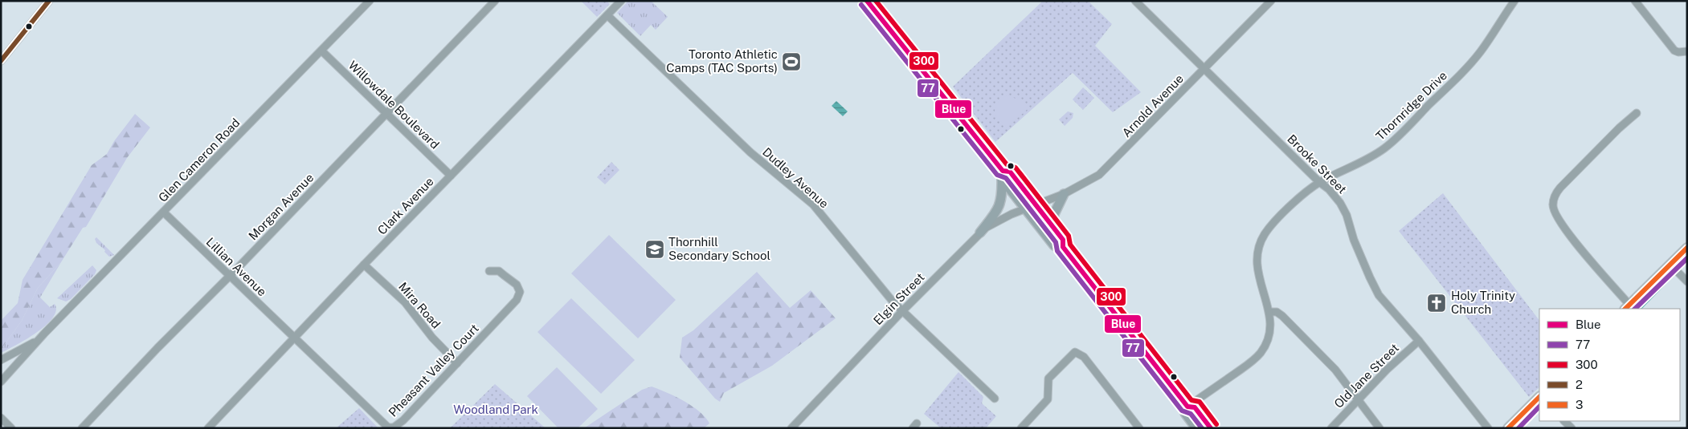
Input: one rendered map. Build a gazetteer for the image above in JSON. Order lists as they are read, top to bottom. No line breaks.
{"streets":{"street":["Willowdale Boulevard","Arnold Avenue","Thornridge Drive","Glen Cameron Road","Brooke Street","Dudley Avenue","Clark Avenue","Morgan Avenue","Lillian Avenue","Elgin Street","Mira Road","Pheasant Valley Court","Old Jane Street"]},"crossings":[["Willowdale Boulevard","Glen Cameron Road"],["Willowdale Boulevard","Clark Avenue"],["Willowdale Boulevard","Morgan Avenue"],["Arnold Avenue","Brooke Street"],["Arnold Avenue","Elgin Street"],["Thornridge Drive","Brooke Street"],["Glen Cameron Road","Lillian Avenue"],["Brooke Street","Old Jane Street"],["Dudley Avenue","Clark Avenue"],["Dudley Avenue","Elgin Street"],["Clark Avenue","Lillian Avenue"],["Clark Avenue","Mira Road"],["Clark Avenue","Pheasant Valley Court"],["Morgan Avenue","Lillian Avenue"],["Lillian Avenue","Pheasant Valley Court"],["Mira Road","Pheasant Valley Court"]],"parks":["Woodland Park"],"places":{"sports":["Toronto Athletic Camps (TAC Sports)"],"school or university":["Thornhill Secondary School"],"church":["Holy Trinity Church"]},"lines":["transit line Blue","transit line 300","transit line 2","transit line 77","transit line 3"],"legend":["Blue","77","300","2","3"]}
